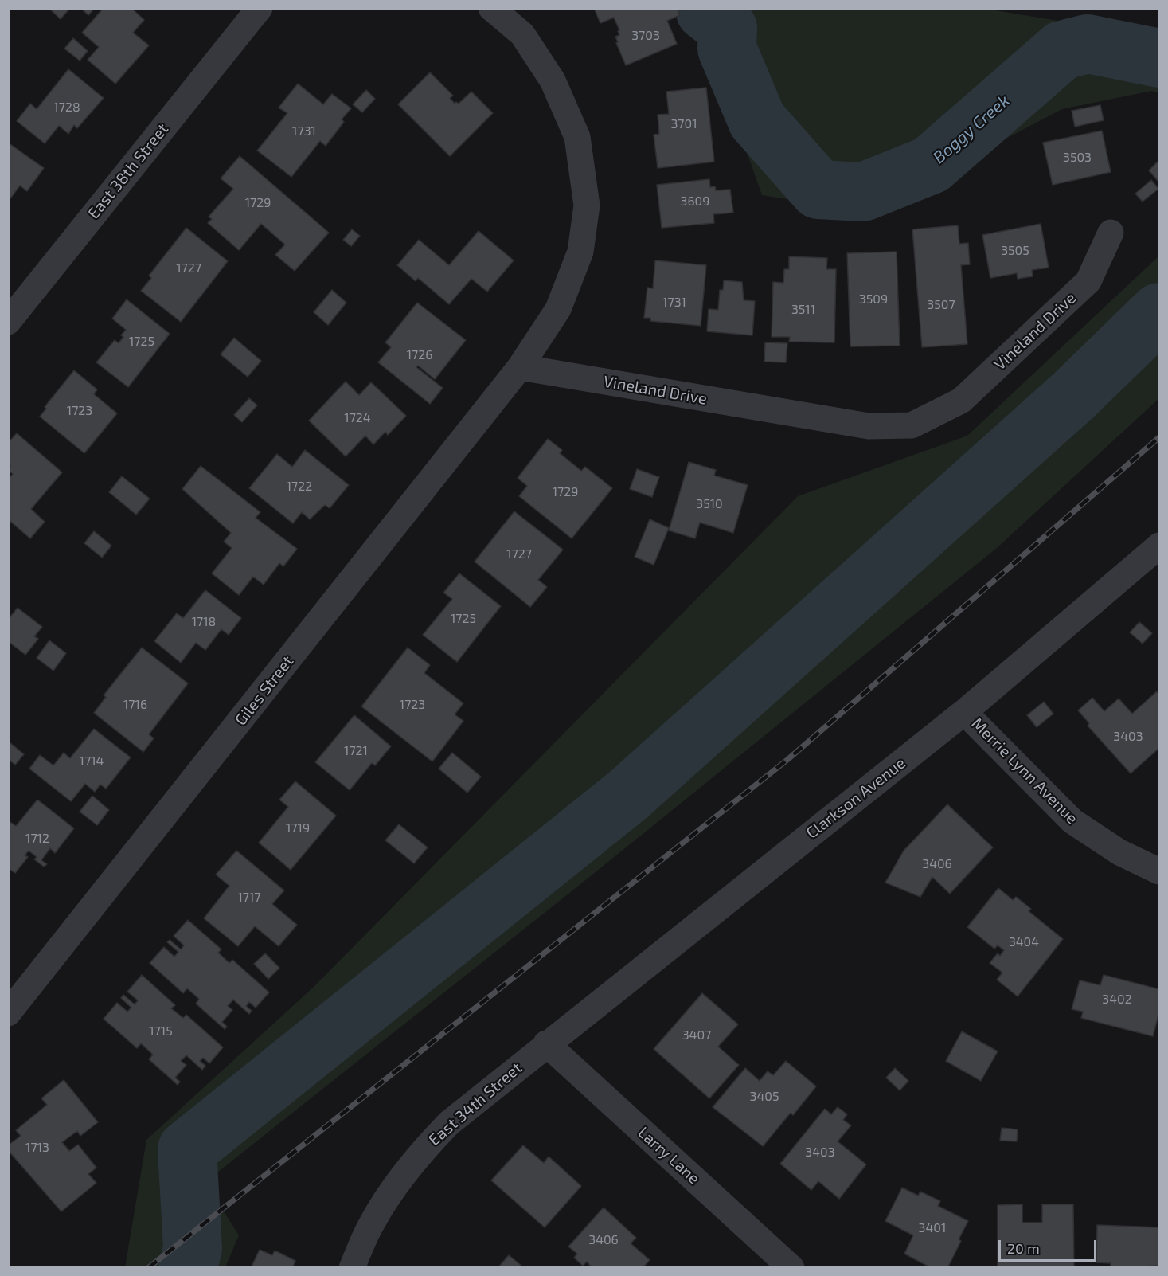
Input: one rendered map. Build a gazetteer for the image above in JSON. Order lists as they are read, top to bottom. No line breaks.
{"streets":{"street":["East 38th Street","Vineland Drive","Giles Street","Merrie Lynn Avenue","Clarkson Avenue","East 34th Street","Larry Lane"]},"crossings":[["Vineland Drive","Giles Street"],["Merrie Lynn Avenue","Clarkson Avenue"],["Clarkson Avenue","East 34th Street"],["Clarkson Avenue","Larry Lane"],["East 34th Street","Larry Lane"]],"water":["Boggy Creek"],"house_numbers":["3703","1728","3701","1731","3503","3609","1729","3505","1727","3509","1731","3507","3511","1725","1726","1723","1724","1722","1729","3510","1727","1725","1718","1716","1723","3403","1721","1714","1719","1712","3406","1717","3404","3402","1715","3407","3405","1713","3403","3401","3406"],"scale_bar":"20 m"}
